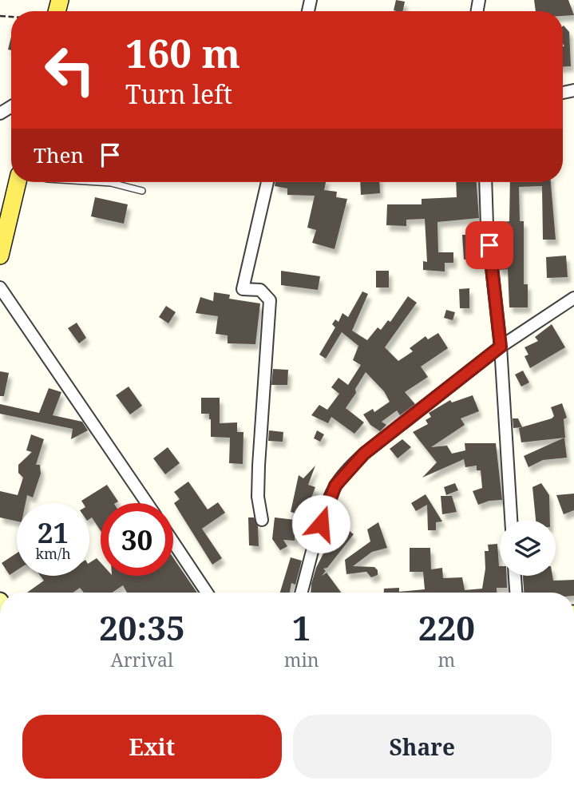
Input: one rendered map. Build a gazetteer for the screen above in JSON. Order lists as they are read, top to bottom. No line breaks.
{"page":{"turn":["160 m","Turn left"],"then":"Then","speed":"21 km/h","limit":"30","eta":["20:35","Arrival","1","min","220","m"],"buttons":["Exit","Share"]}}
